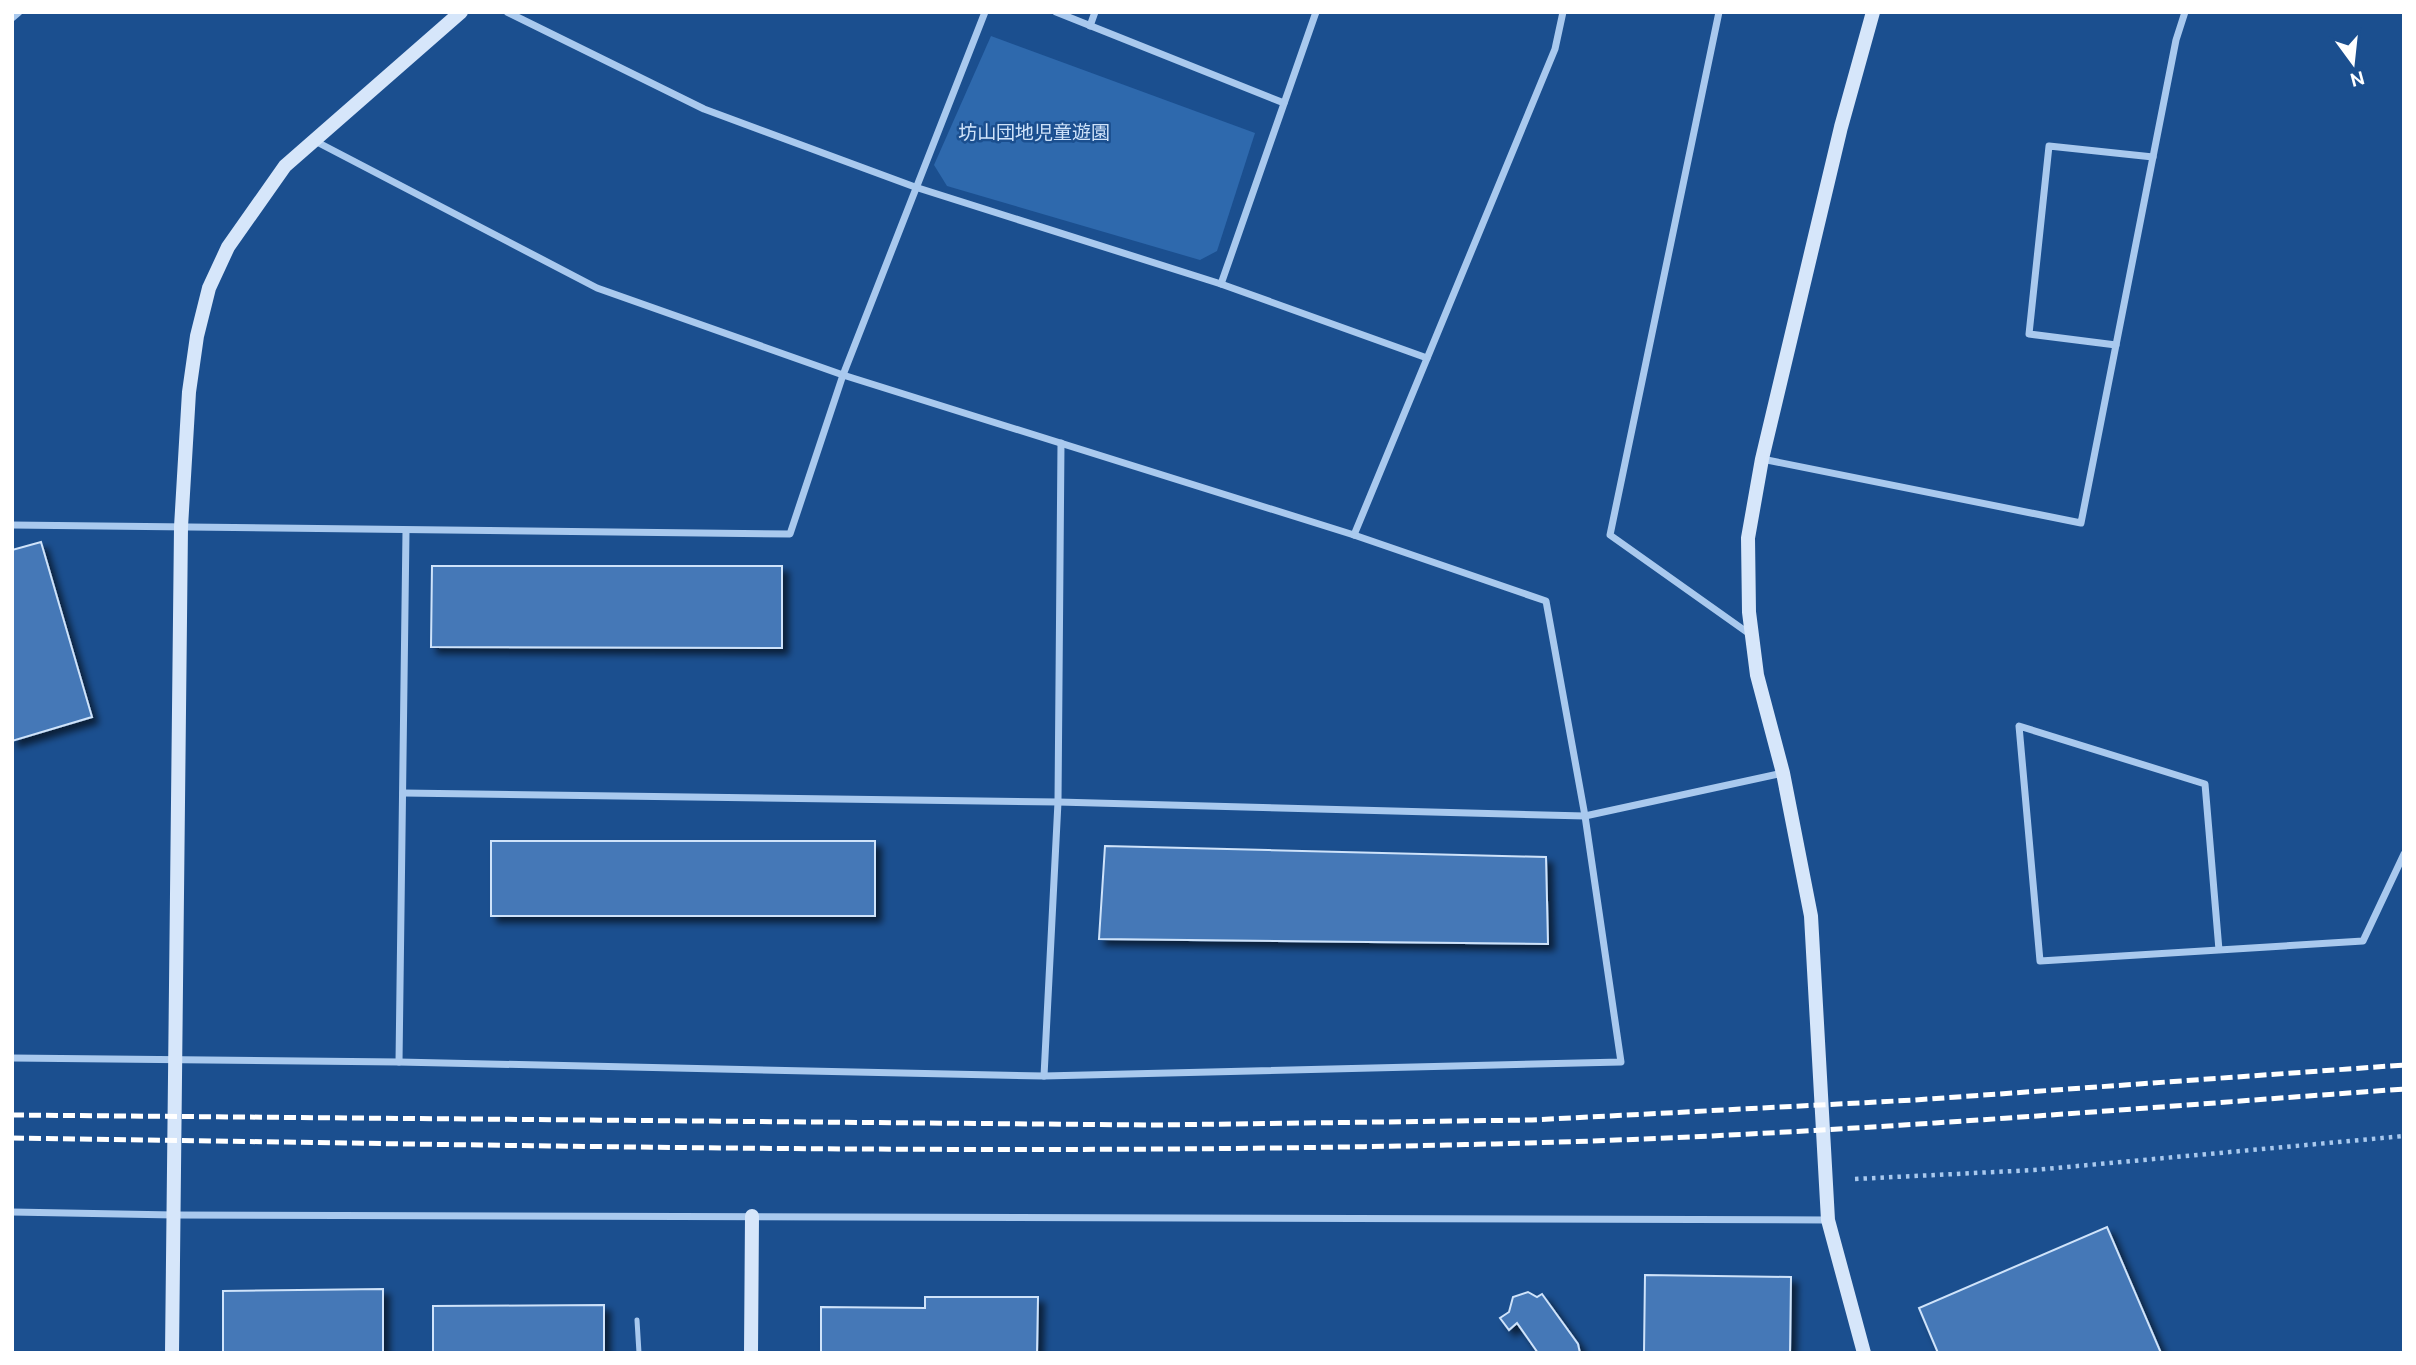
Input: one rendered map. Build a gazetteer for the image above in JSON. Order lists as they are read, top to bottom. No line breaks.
{"parks":["坊山団地児童遊園"],"north":"bottom"}
